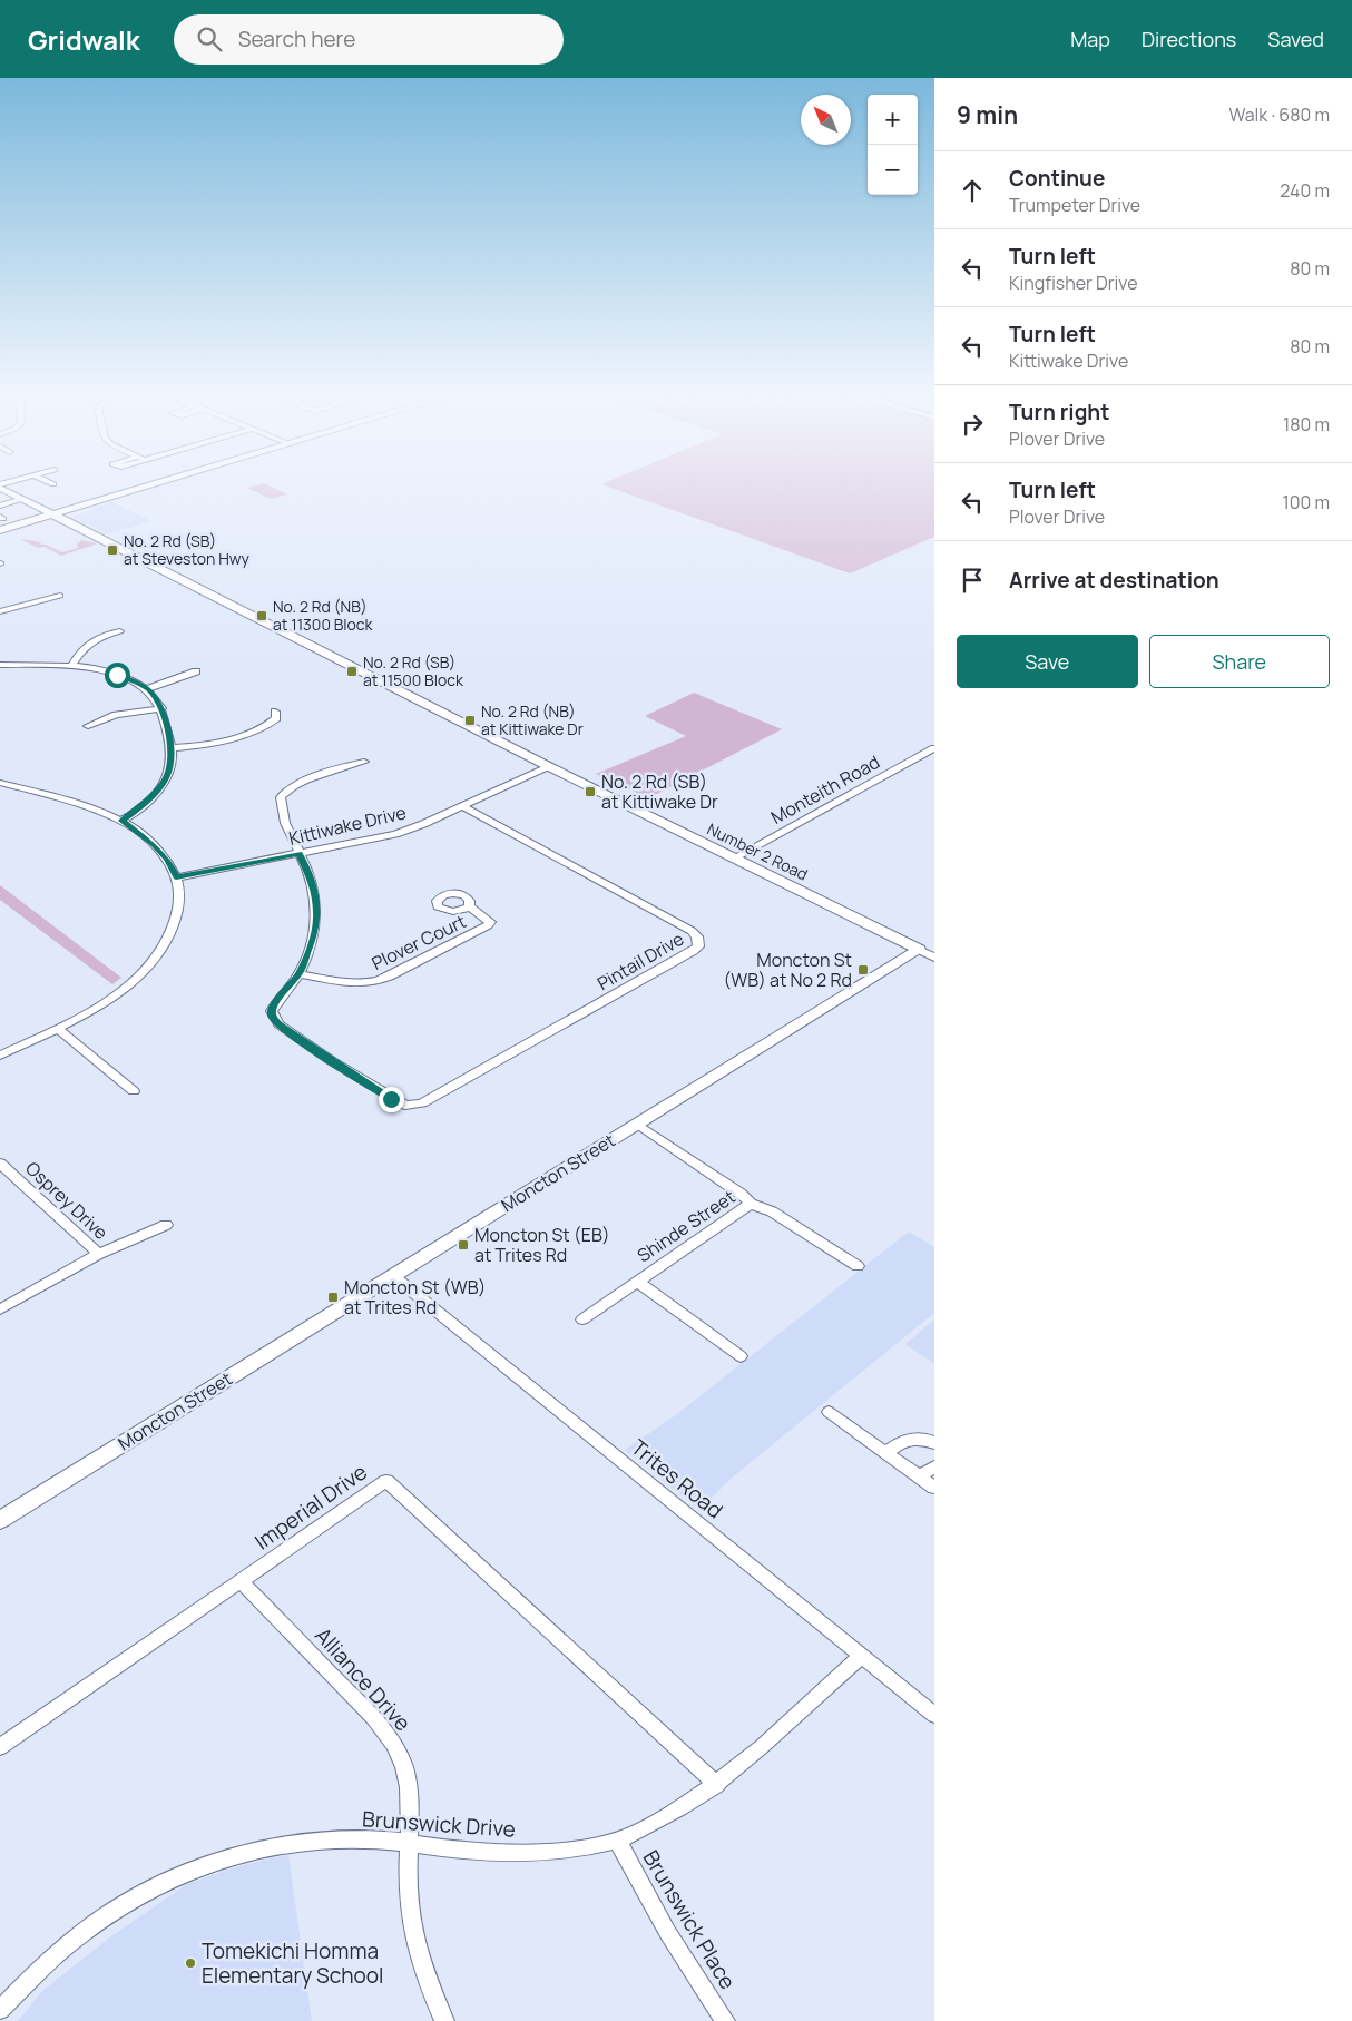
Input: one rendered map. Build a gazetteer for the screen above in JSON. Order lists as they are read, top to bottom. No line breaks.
{"streets":{"street":["Monteith Road","Kittiwake Drive","Number 2 Road","Plover Court","Pintail Drive","Moncton Street","Osprey Drive","Shinde Street","Trites Road","Imperial Drive","Alliance Drive","Brunswick Drive","Brunswick Place"]},"crossings":[["Monteith Road","Number 2 Road"],["Kittiwake Drive","Number 2 Road"],["Kittiwake Drive","Pintail Drive"],["Number 2 Road","Moncton Street"],["Plover Court","Pintail Drive"],["Moncton Street","Shinde Street"],["Moncton Street","Trites Road"],["Trites Road","Brunswick Drive"],["Imperial Drive","Alliance Drive"],["Imperial Drive","Brunswick Drive"],["Alliance Drive","Brunswick Drive"],["Brunswick Drive","Brunswick Place"]],"places":{"transit":["No. 2 Rd (SB) at Steveston Hwy","No. 2 Rd (NB) at 11300 Block","No. 2 Rd (SB) at 11500 Block","No. 2 Rd (NB) at Kittiwake Dr","No. 2 Rd (SB) at Kittiwake Dr","Moncton St (WB) at No 2 Rd","Moncton St (EB) at Trites Rd","Moncton St (WB) at Trites Rd"],"other":["Tomekichi Homma Elementary School"]},"north":"top left","page":{"header":"Gridwalk","search":"Search here","nav":["Map","Directions","Saved"],"heading":["9 min","Walk · 680 m"],"map_buttons":["+","−"],"list":[["Continue","Trumpeter Drive","240 m"],["Turn left","Kingfisher Drive","80 m"],["Turn left","Kittiwake Drive","80 m"],["Turn right","Plover Drive","180 m"],["Turn left","Plover Drive","100 m"],"Arrive at destination"],"buttons":["Save","Share"]}}
